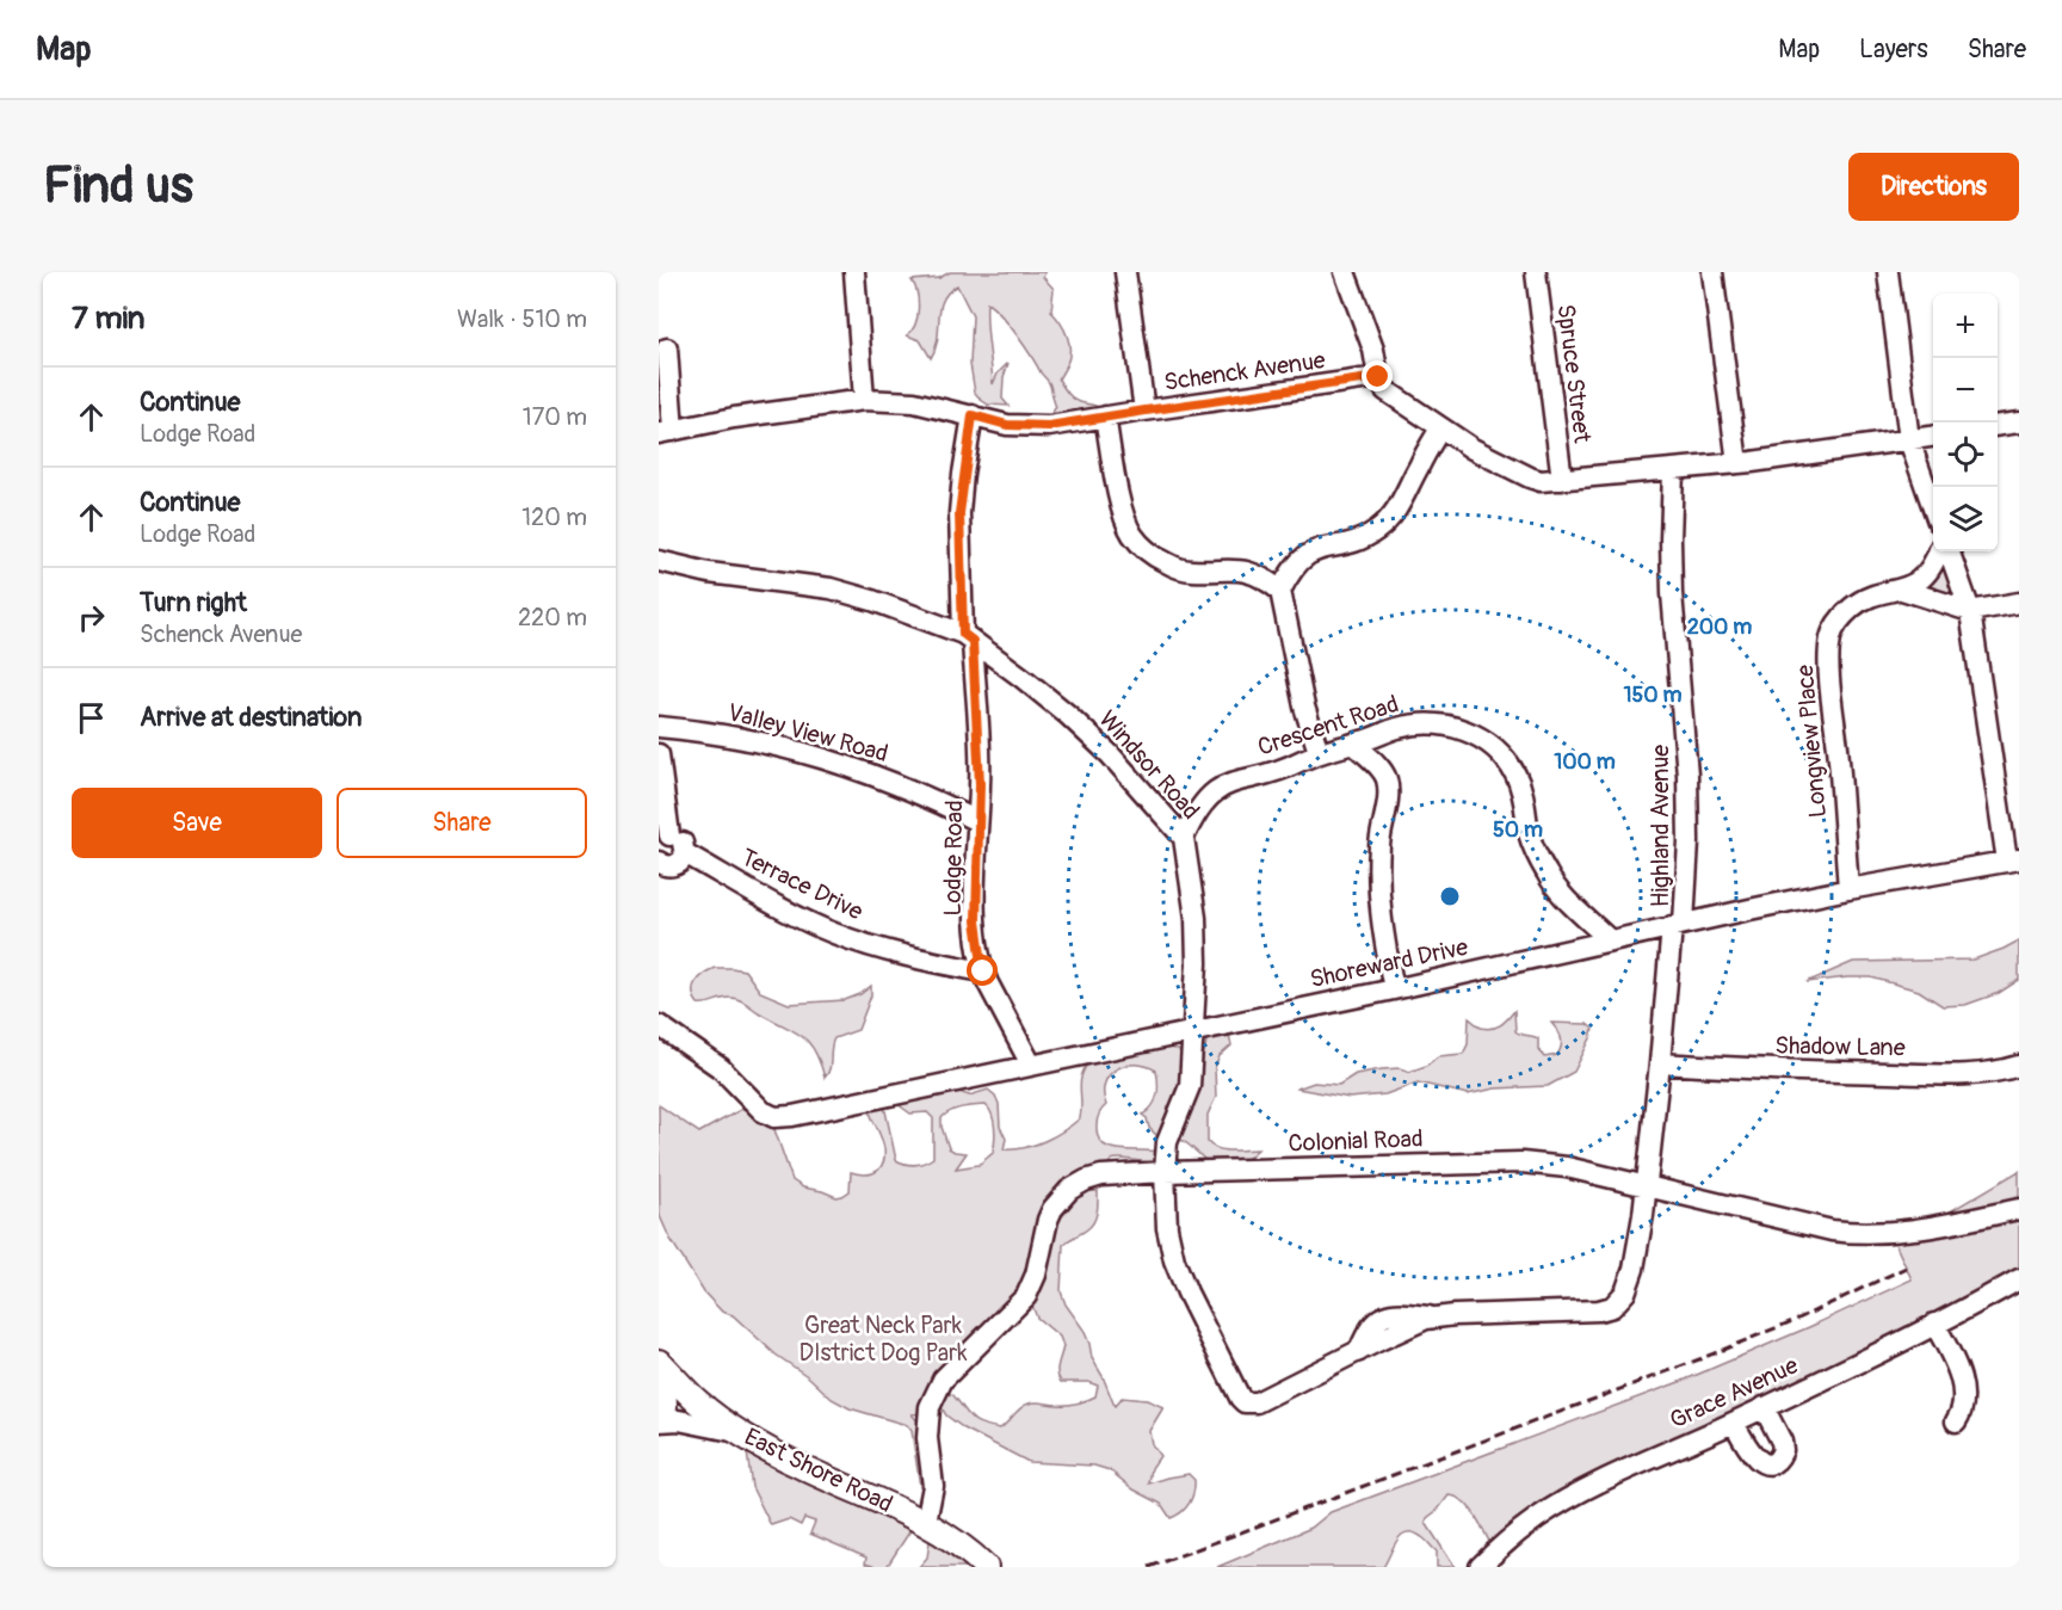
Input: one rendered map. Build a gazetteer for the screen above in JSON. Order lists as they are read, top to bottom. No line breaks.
{"streets":{"main road":["East Shore Road"],"street":["Schenck Avenue","Spruce Street","Crescent Road","Valley View Road","Longview Place","Windsor Road","Highland Avenue","Lodge Road","Terrace Drive","Shoreward Drive","Shadow Lane","Colonial Road","Grace Avenue"]},"crossings":[["Schenck Avenue","Lodge Road"],["Crescent Road","Windsor Road"],["Crescent Road","Shoreward Drive"],["Valley View Road","Lodge Road"],["Longview Place","Shoreward Drive"],["Windsor Road","Highland Avenue"],["Windsor Road","Lodge Road"],["Windsor Road","Shoreward Drive"],["Windsor Road","Colonial Road"],["Highland Avenue","Shoreward Drive"],["Highland Avenue","Shadow Lane"],["Highland Avenue","Colonial Road"],["Lodge Road","Terrace Drive"],["Lodge Road","Shoreward Drive"],["Colonial Road","East Shore Road"]],"parks":["Great Neck Park DIstrict Dog Park"],"page":{"header":"Map","nav":["Map","Layers","Share"],"buttons":["Directions",["Save","Share"]],"title":"Find us","heading":["7 min","Walk · 510 m"],"map_buttons":["+","−"],"list":[["Continue","Lodge Road","170 m"],["Continue","Lodge Road","120 m"],["Turn right","Schenck Avenue","220 m"],"Arrive at destination"]},"rings":["200 m","150 m","100 m","50 m"]}
